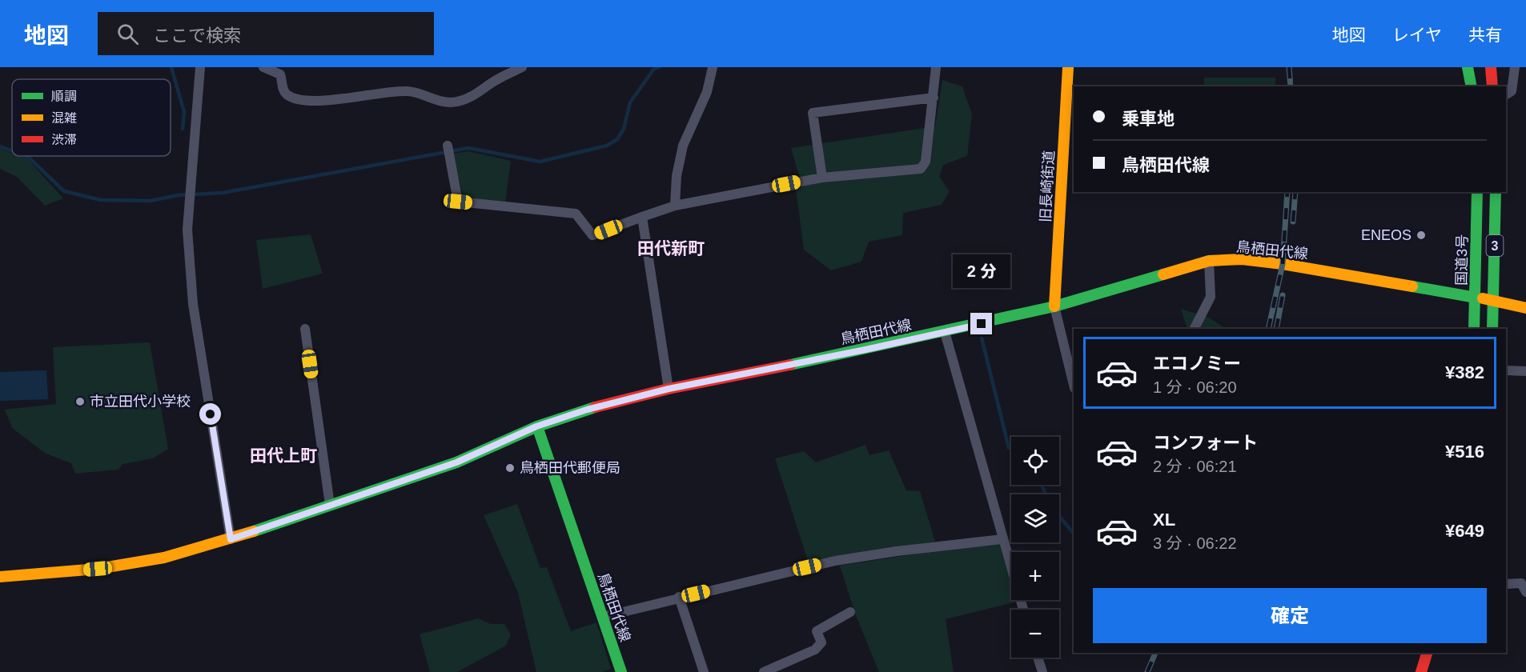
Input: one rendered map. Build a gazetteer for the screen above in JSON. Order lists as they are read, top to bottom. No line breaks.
{"streets":{"main road":["旧長崎街道","3","鳥栖田代線","国道3号"]},"crossings":[["旧長崎街道","鳥栖田代線"],["3","鳥栖田代線"],["鳥栖田代線","国道3号"]],"districts":["田代新町","田代上町"],"places":["ENEOS","市立田代小学校","鳥栖田代郵便局"],"legend":["順調","混雑","渋滞"],"page":{"header":"地図","search":"ここで検索","nav":["地図","レイヤ","共有"],"banner":["乗車地","鳥栖田代線"],"bubble":"2 分","list":[{"name":"エコノミー","note":"1 分 · 06:20","value":"¥382"},{"name":"コンフォート","note":"2 分 · 06:21","value":"¥516"},{"name":"XL","note":"3 分 · 06:22","value":"¥649"}],"map_buttons":["+","−"],"buttons":"確定"}}
